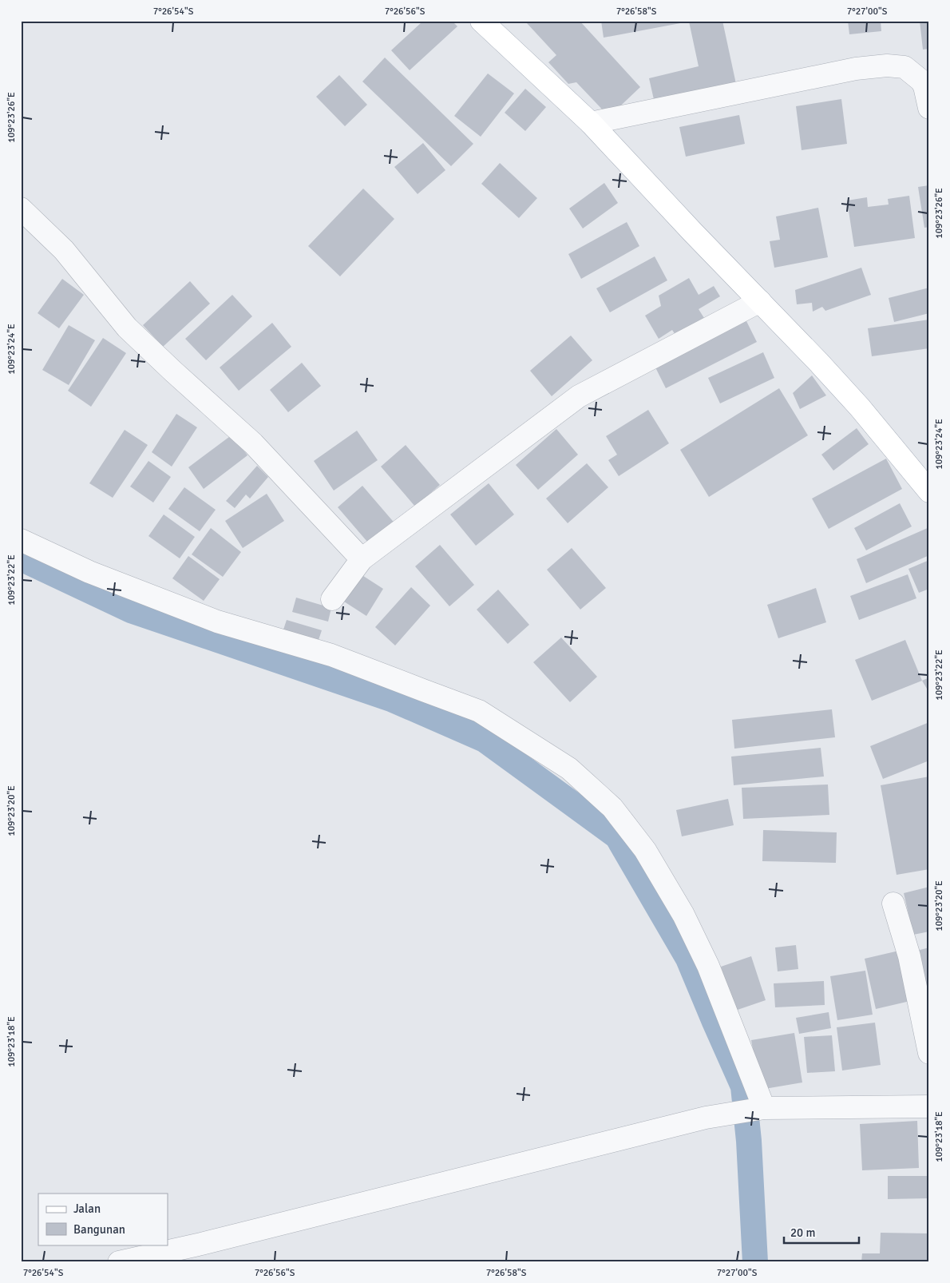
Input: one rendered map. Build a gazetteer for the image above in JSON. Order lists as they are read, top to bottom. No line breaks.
{"legend":["Jalan","Bangunan"],"scale_bar":"20 m","coordinates":["7°26'54\"S","7°26'56\"S","7°26'58\"S","7°27'00\"S","109°23'26\"E","109°23'24\"E","109°23'22\"E","109°23'20\"E","109°23'18\"E"]}
